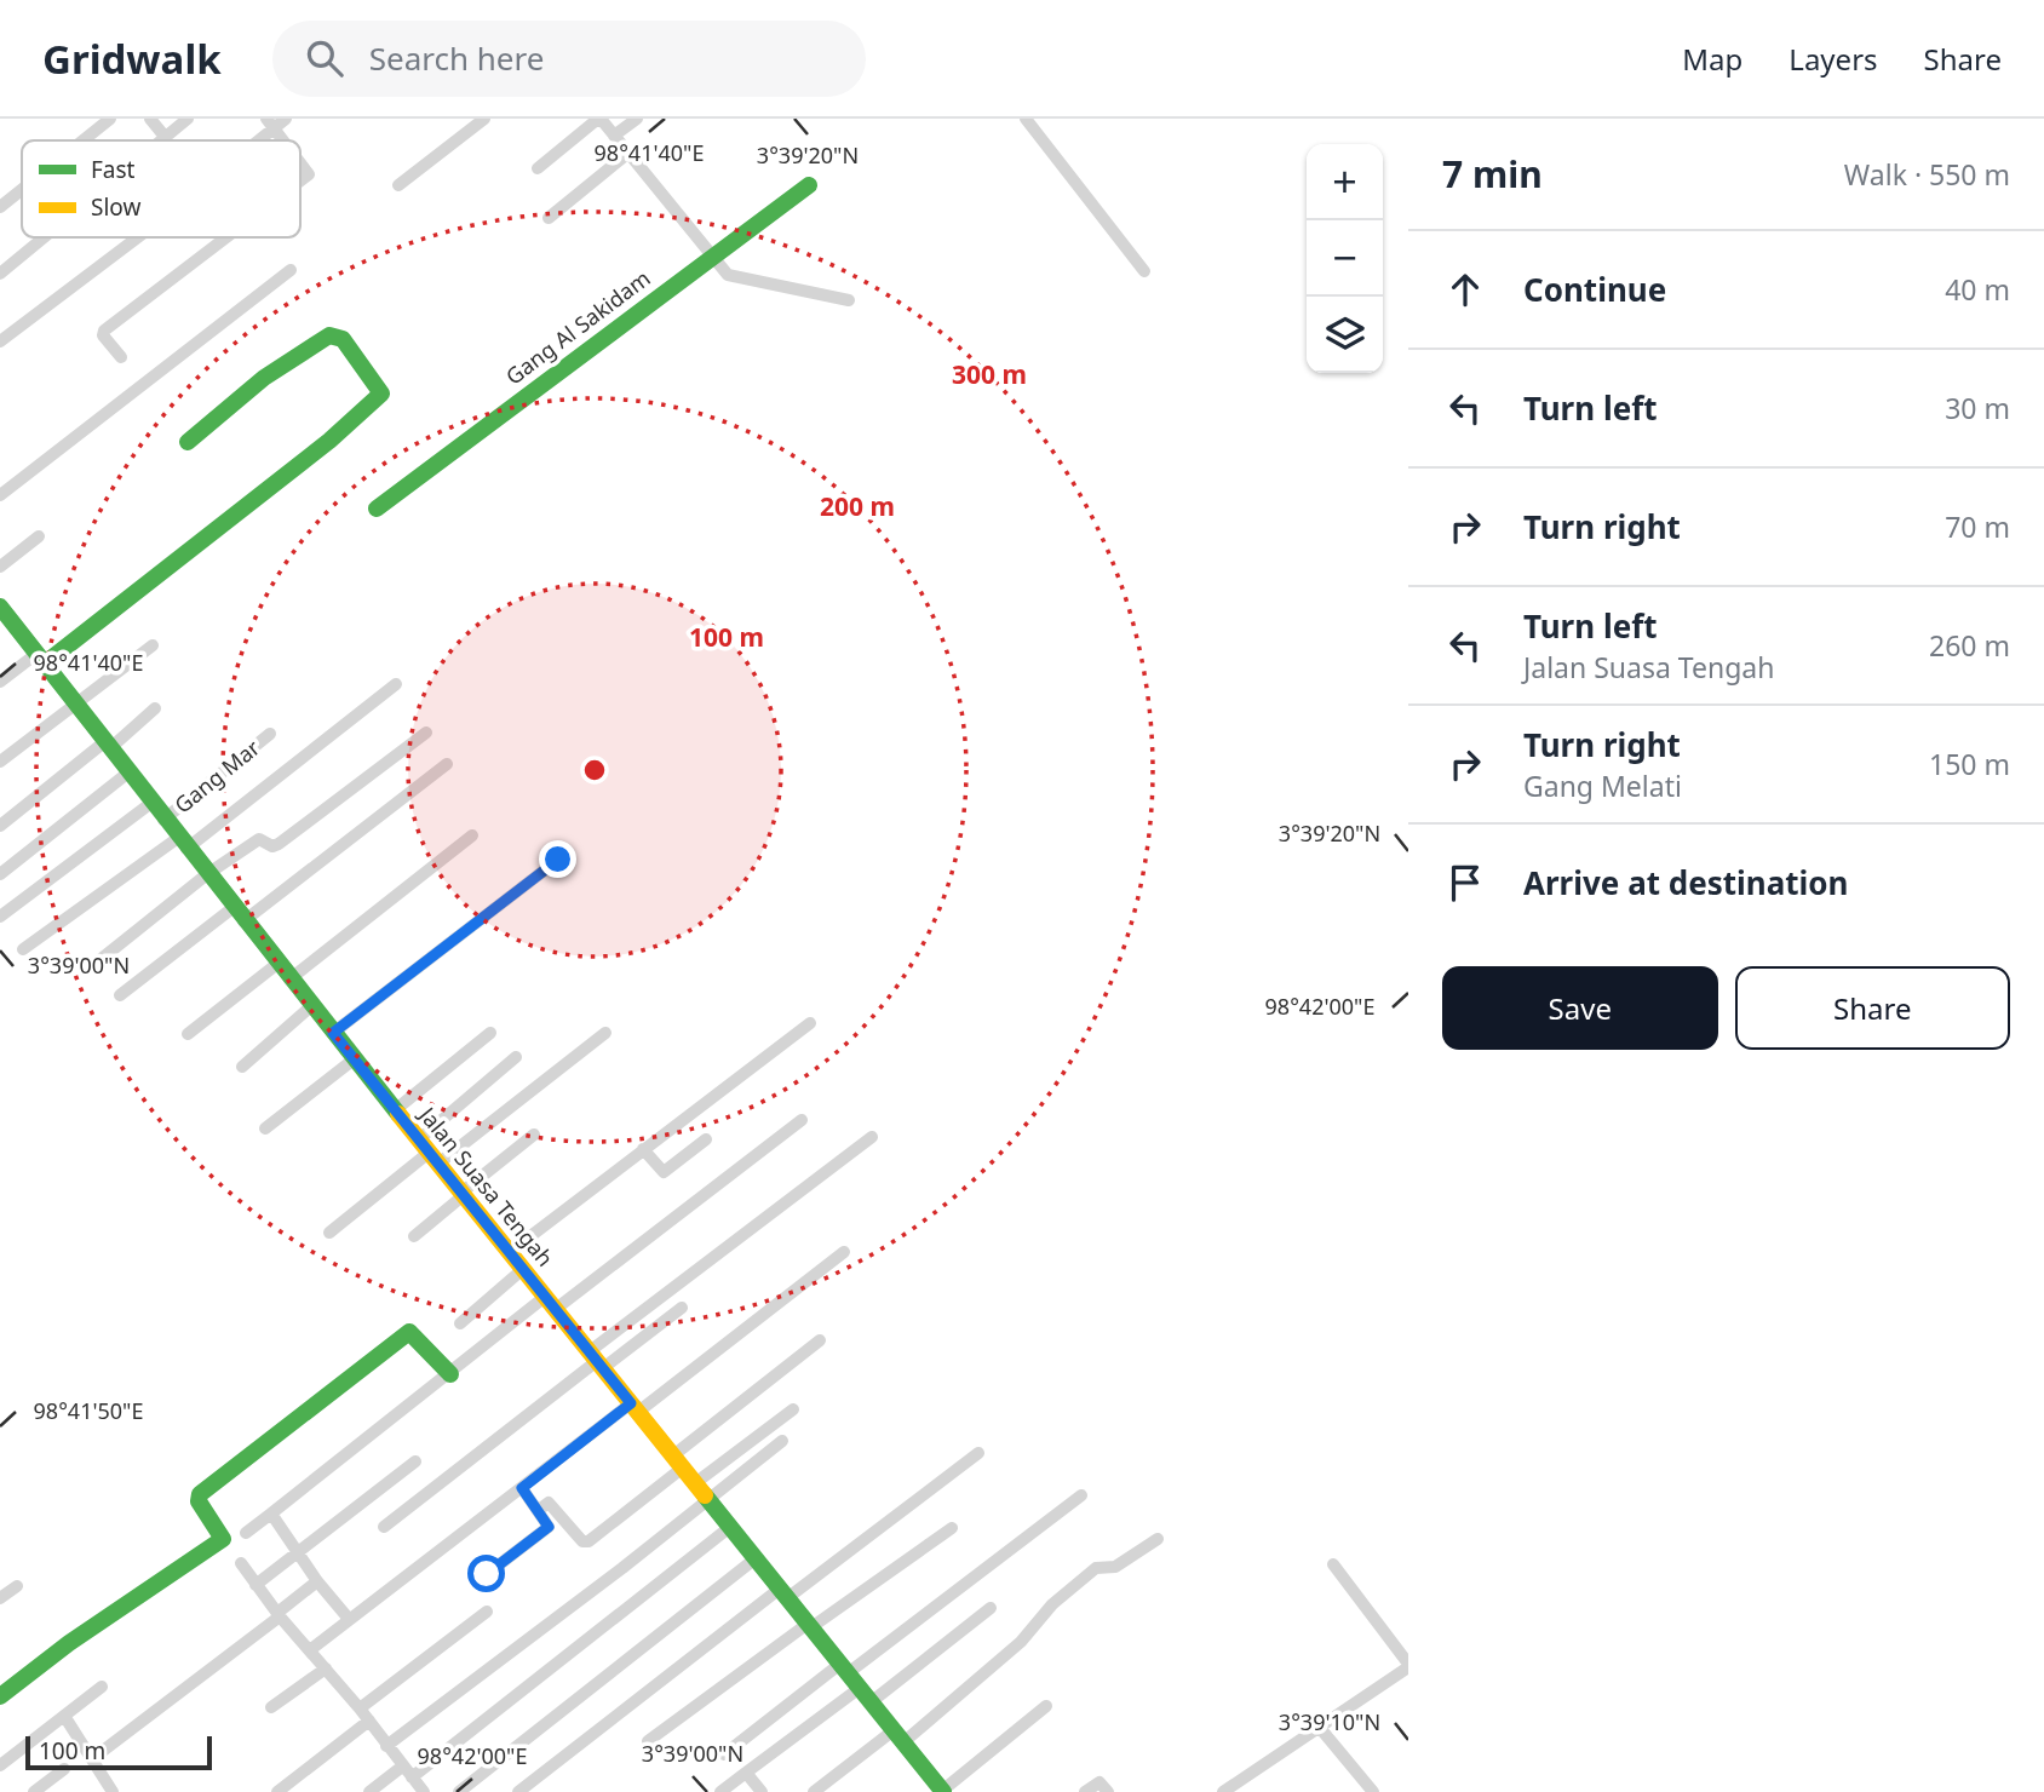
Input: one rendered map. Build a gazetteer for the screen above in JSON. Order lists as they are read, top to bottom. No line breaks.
{"streets":{"street":["Gang Al Sakidam","Gang Mar","Jalan Suasa Tengah"]},"crossings":[["Gang Mar","Jalan Suasa Tengah"]],"legend":["Fast","Slow"],"scale_bar":"100 m","page":{"header":"Gridwalk","search":"Search here","nav":["Map","Layers","Share"],"heading":["7 min","Walk · 550 m"],"map_buttons":["+","−"],"list":[["Continue","40 m"],["Turn left","30 m"],["Turn right","70 m"],["Turn left","Jalan Suasa Tengah","260 m"],["Turn right","Gang Melati","150 m"],"Arrive at destination"],"buttons":["Save","Share"],"scale":"100 m"},"coordinates":["98°41'40\"E","3°39'20\"N","3°39'00\"N","98°42'00\"E","98°41'50\"E","3°39'10\"N"],"rings":["300 m","200 m","100 m"]}
